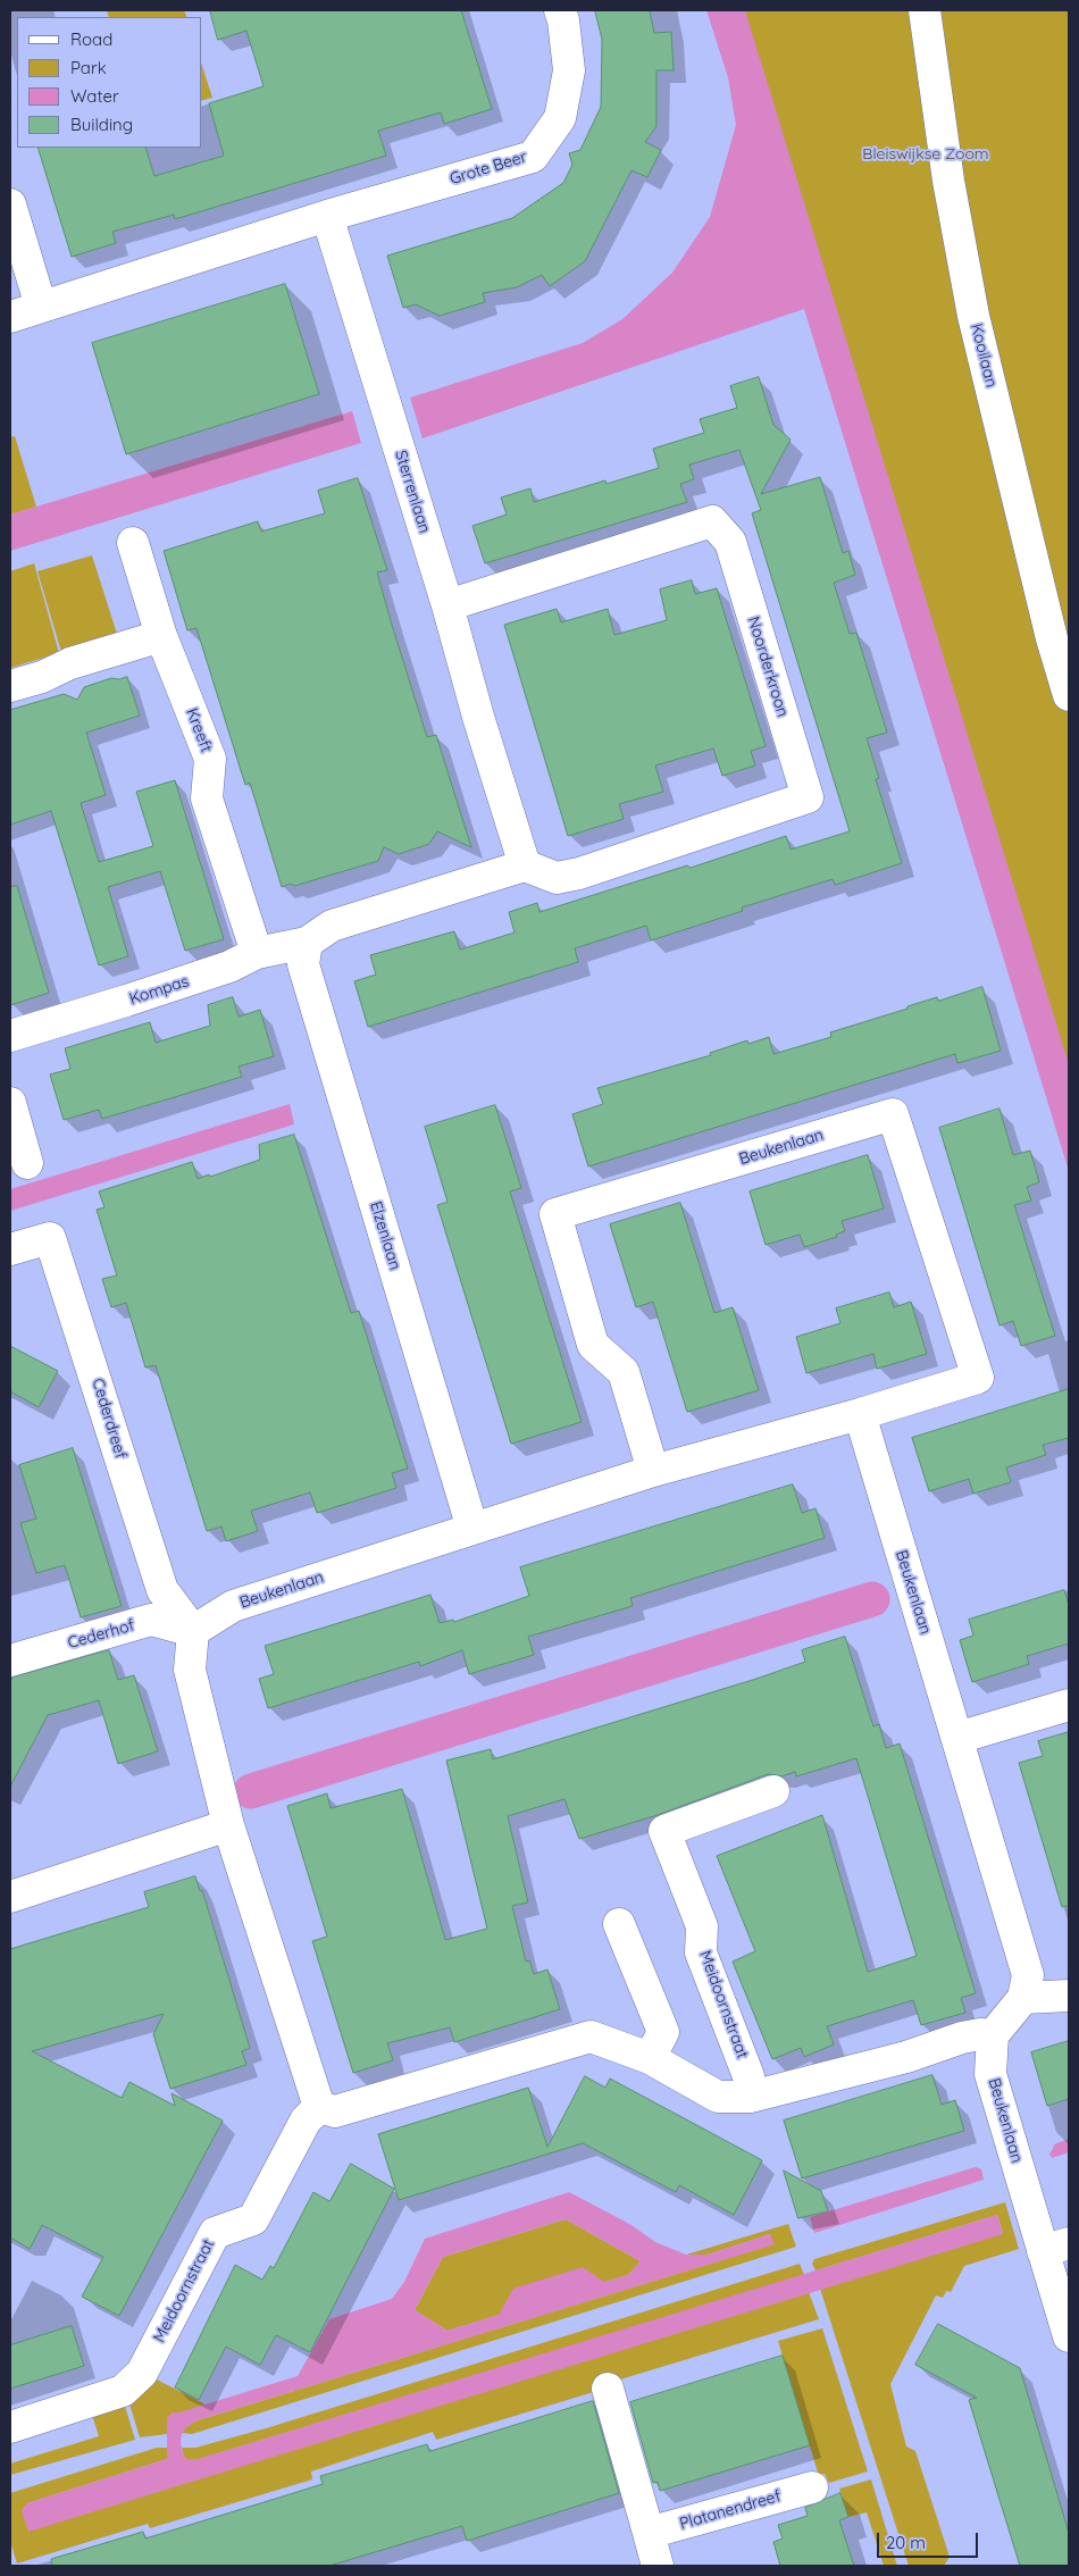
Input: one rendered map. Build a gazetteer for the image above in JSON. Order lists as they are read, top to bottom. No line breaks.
{"streets":{"street":["Grote Beer","Kooilaan","Sterrenlaan","Noorderkroon","Kreeft","Kompas","Beukenlaan","Elzenlaan","Cederdreef","Cederhof","Meidoornstraat","Platanendreef"]},"crossings":[["Grote Beer","Sterrenlaan"],["Sterrenlaan","Noorderkroon"],["Kreeft","Kompas"],["Kompas","Elzenlaan"],["Beukenlaan","Elzenlaan"],["Beukenlaan","Cederdreef"],["Beukenlaan","Cederhof"],["Cederdreef","Cederhof"]],"parks":["Bleiswijkse Zoom"],"legend":["Road","Park","Water","Building"],"scale_bar":"20 m"}
